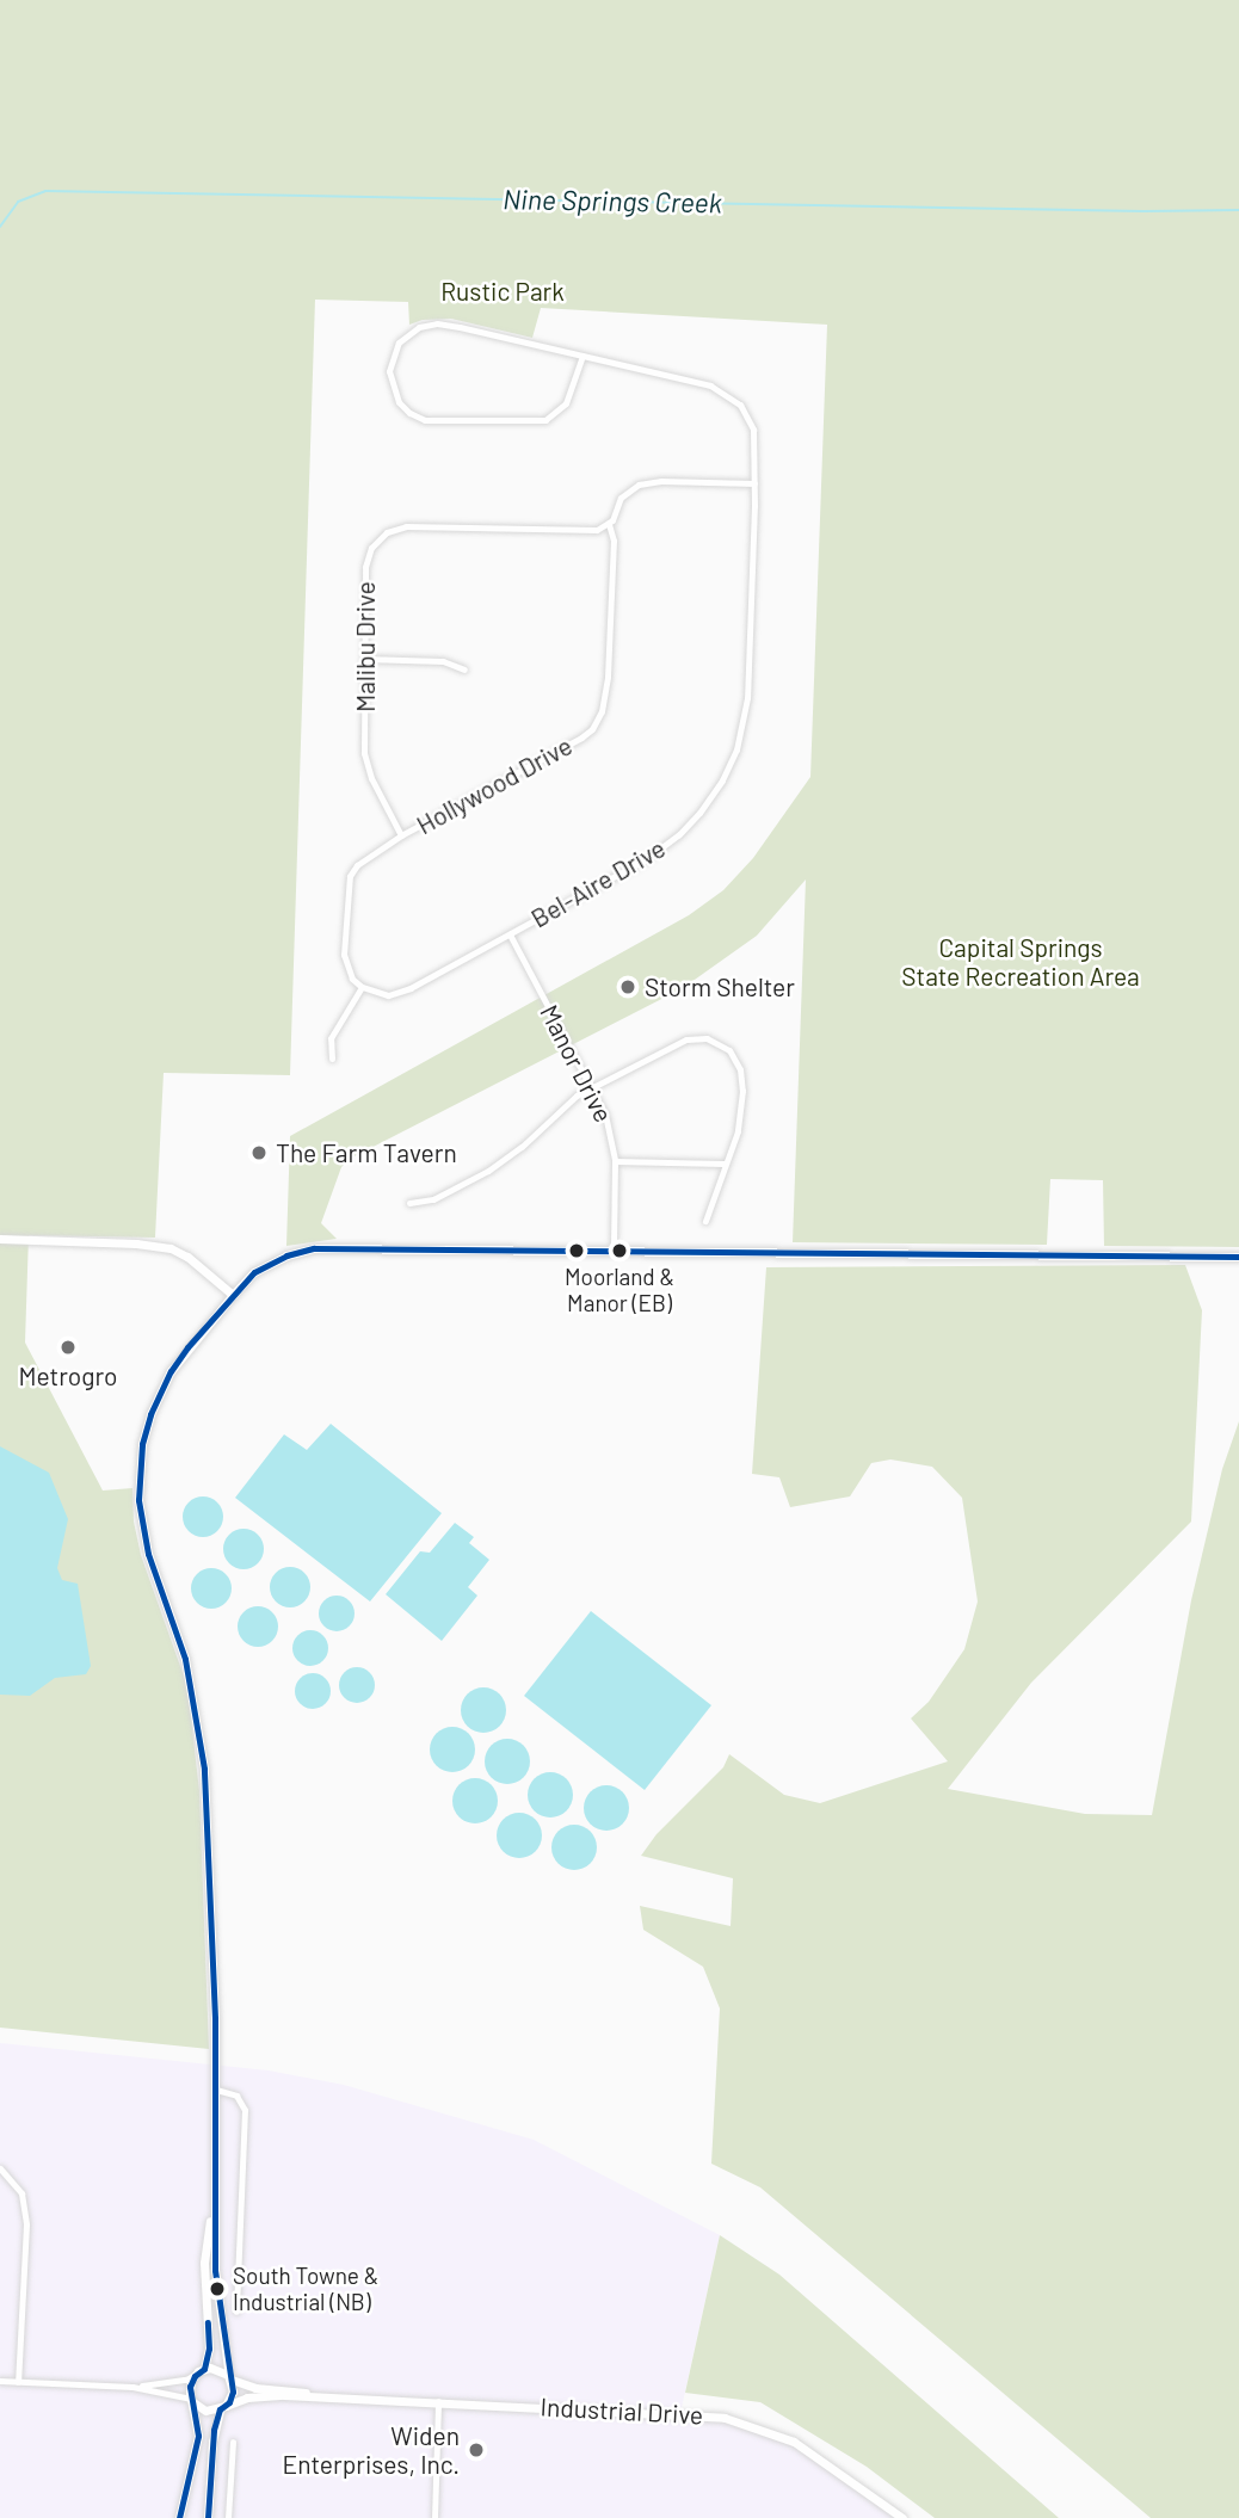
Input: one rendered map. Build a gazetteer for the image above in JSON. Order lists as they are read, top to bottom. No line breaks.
{"streets":{"street":["Malibu Drive","Hollywood Drive","Bel-Aire Drive","Manor Drive","Industrial Drive"]},"crossings":[["Malibu Drive","Hollywood Drive"],["Hollywood Drive","Bel-Aire Drive"],["Bel-Aire Drive","Manor Drive"]],"water":["Nine Springs Creek"],"parks":["Rustic Park","Capital Springs State Recreation Area"],"places":["Storm Shelter","The Farm Tavern","Moorland & Manor (EB)","Metrogro","South Towne & Industrial (NB)","Widen Enterprises, Inc."]}
